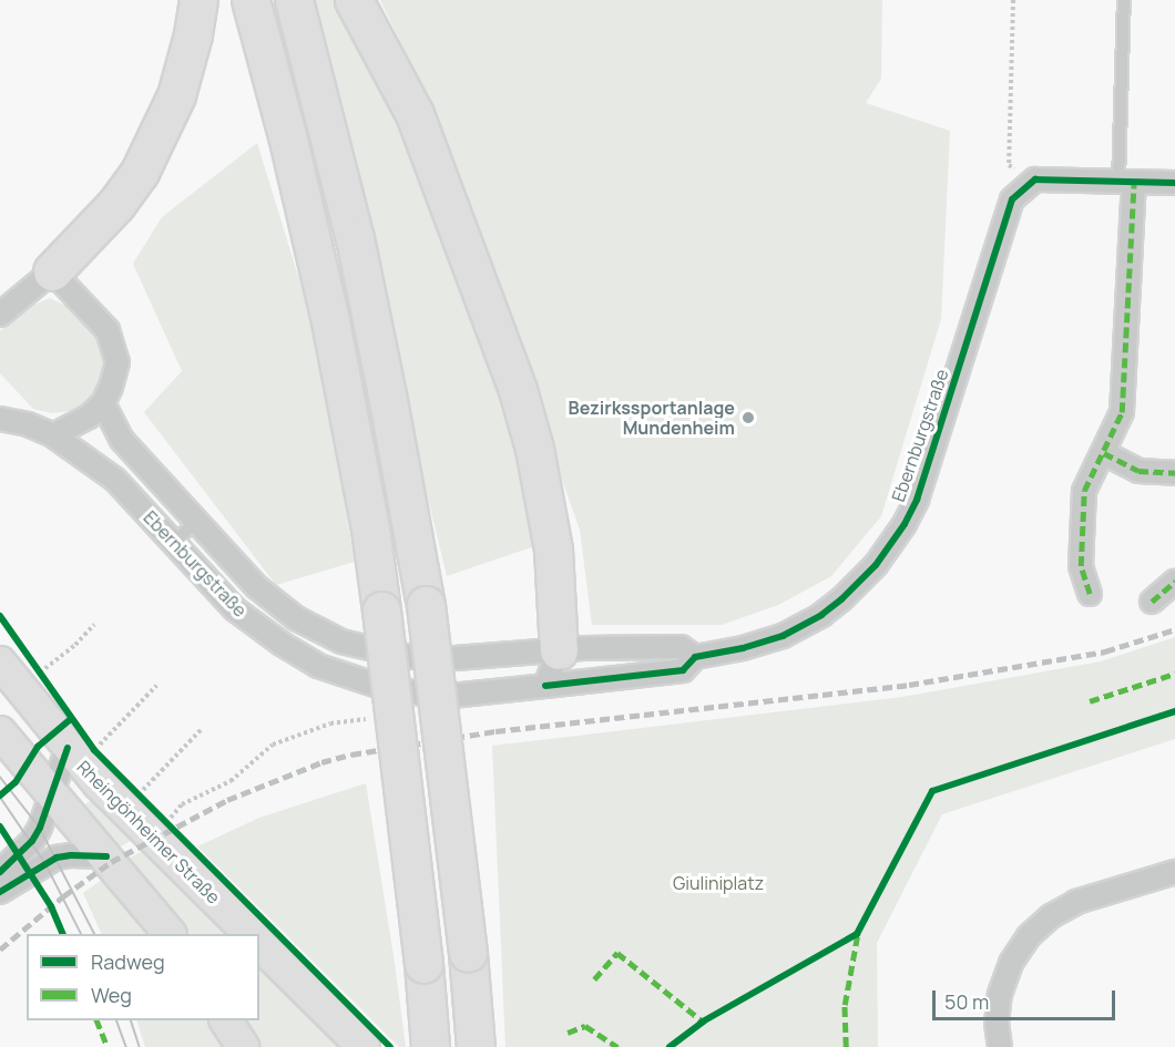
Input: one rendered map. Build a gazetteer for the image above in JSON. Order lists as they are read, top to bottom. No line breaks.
{"streets":{"main road":["Rheingönheimer Straße"],"street":["Ebernburgstraße"]},"parks":["Giuliniplatz"],"places":["Bezirkssportanlage Mundenheim"],"legend":["Radweg","Weg"],"scale_bar":"50 m"}
